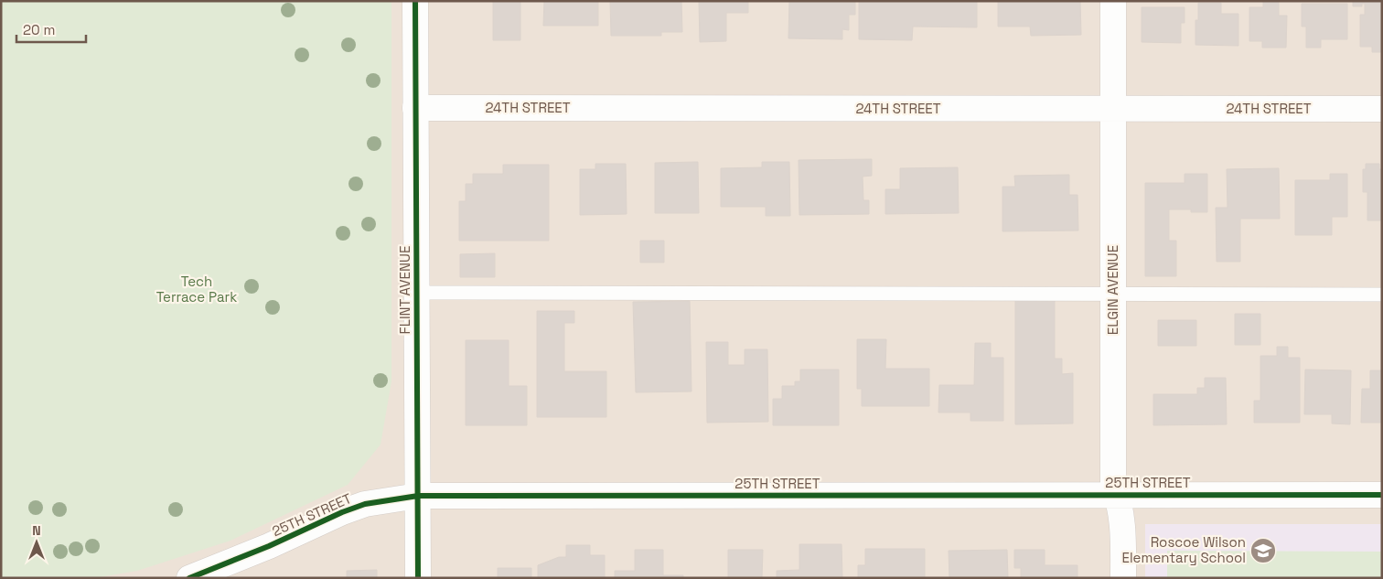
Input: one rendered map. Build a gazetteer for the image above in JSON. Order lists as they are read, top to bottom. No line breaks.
{"streets":{"street":["24TH STREET","FLINT AVENUE","ELGIN AVENUE","25TH STREET"]},"crossings":[["24TH STREET","FLINT AVENUE"],["24TH STREET","ELGIN AVENUE"],["FLINT AVENUE","25TH STREET"],["ELGIN AVENUE","25TH STREET"]],"parks":["Tech Terrace Park"],"places":{"school or university":["Roscoe Wilson Elementary School"]},"scale_bar":"20 m","north":"top"}
